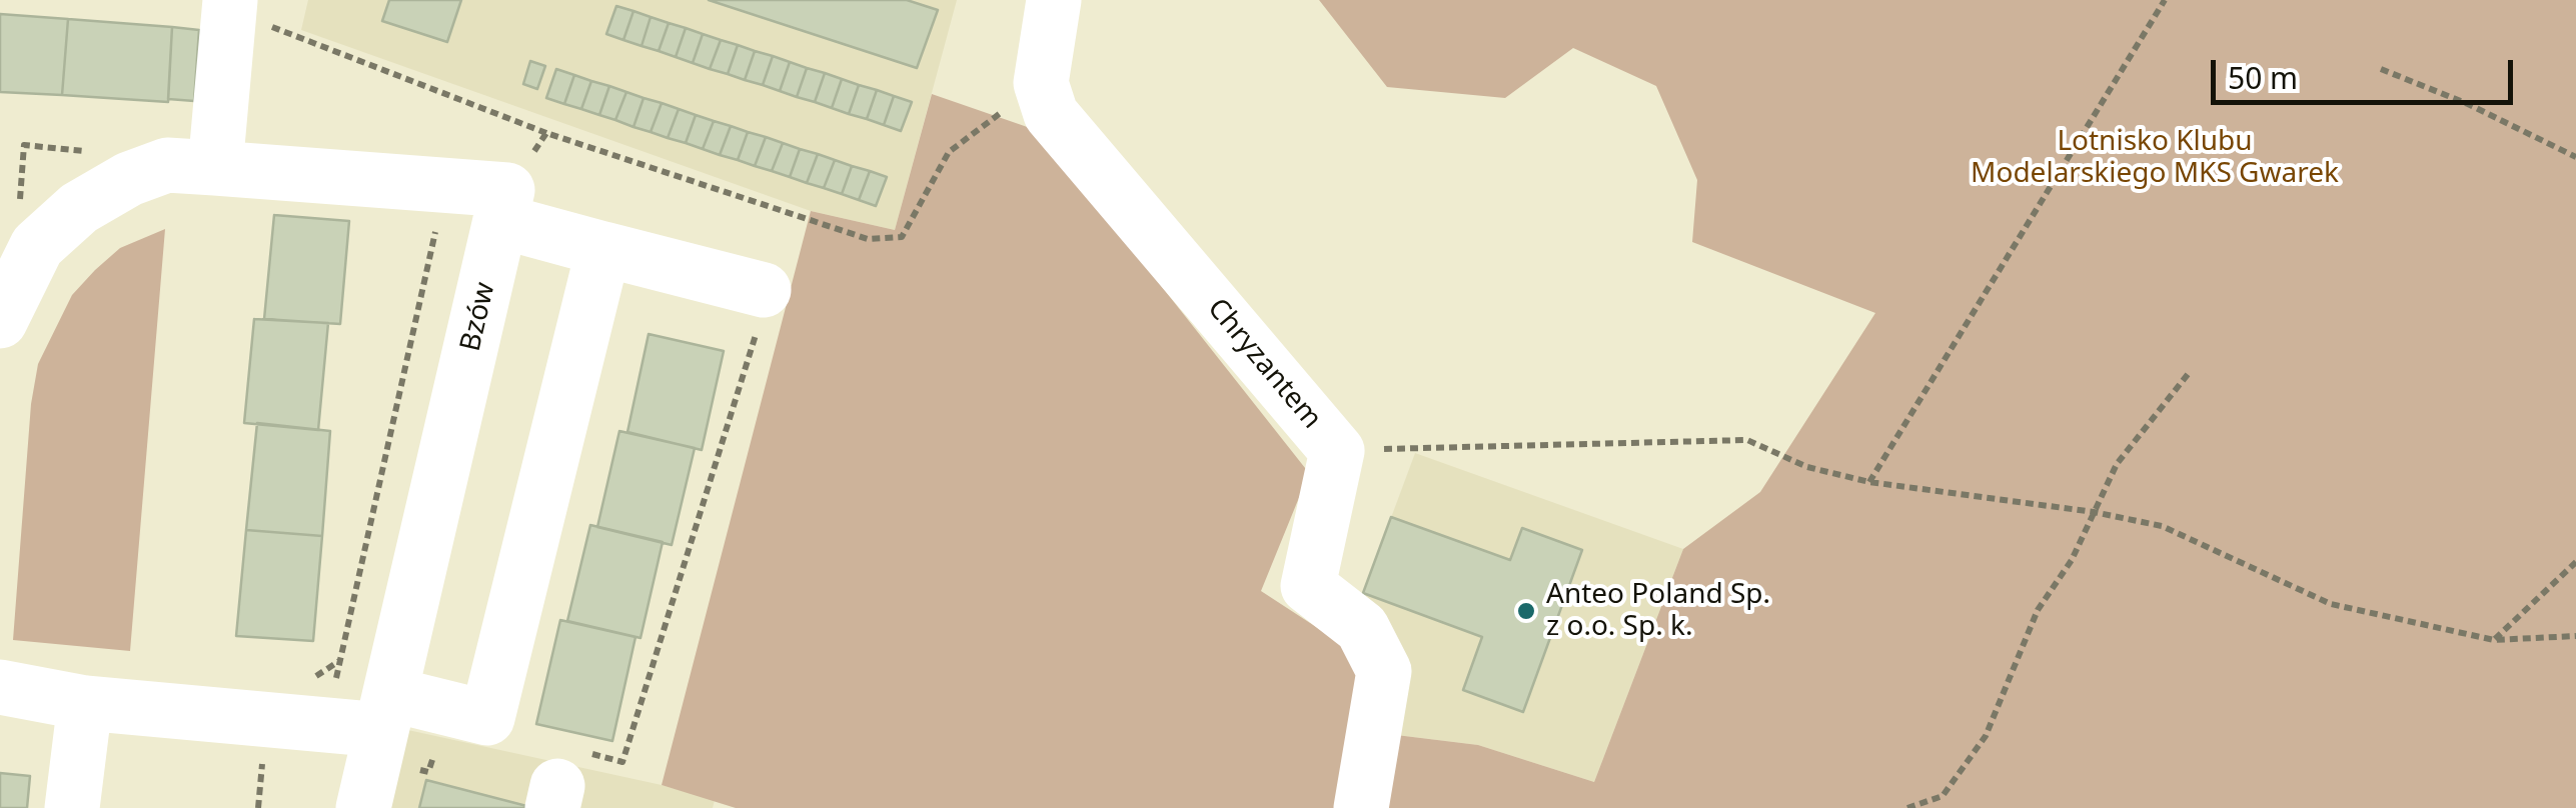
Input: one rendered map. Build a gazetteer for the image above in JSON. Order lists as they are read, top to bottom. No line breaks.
{"streets":{"street":["Bzów","Chryzantem"]},"parks":["Lotnisko Klubu Modelarskiego MKS Gwarek"],"places":["Anteo Poland Sp. z o.o. Sp. k."],"scale_bar":"50 m"}
